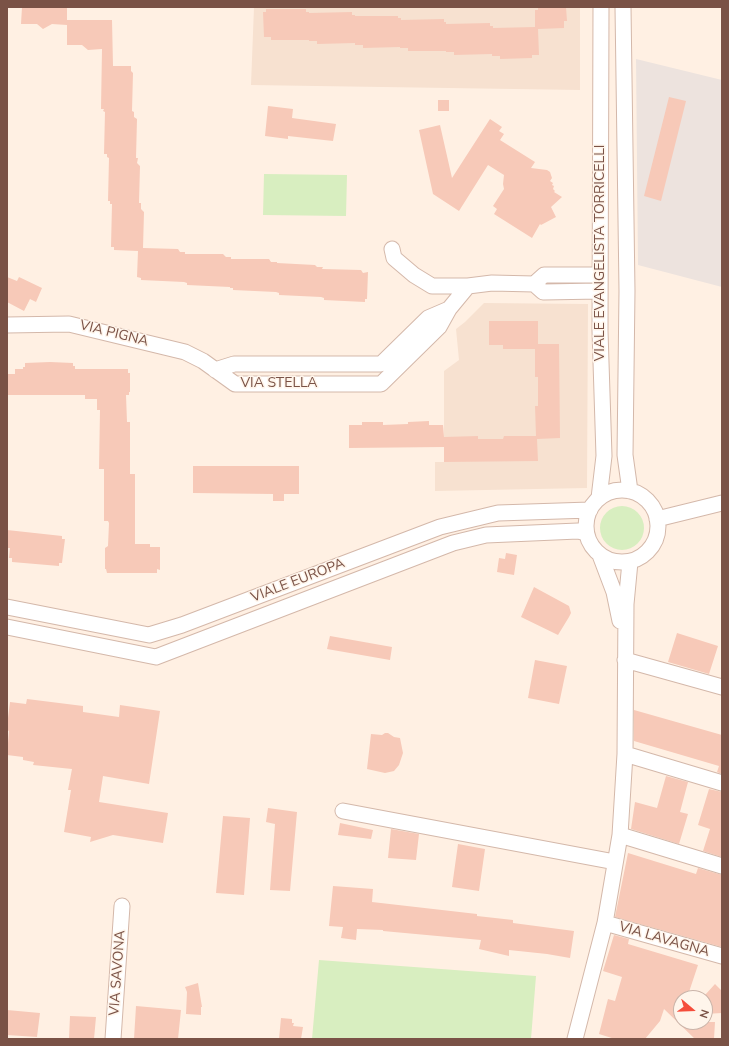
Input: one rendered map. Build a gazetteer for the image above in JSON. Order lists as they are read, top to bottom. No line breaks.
{"streets":{"street":["VIALE EVANGELISTA TORRICELLI","VIA PIGNA","VIA STELLA","VIALE EUROPA","VIA LAVAGNA","VIA SAVONA"]},"crossings":[["VIALE EVANGELISTA TORRICELLI","VIALE EUROPA"],["VIA PIGNA","VIA STELLA"]],"north":"right"}
